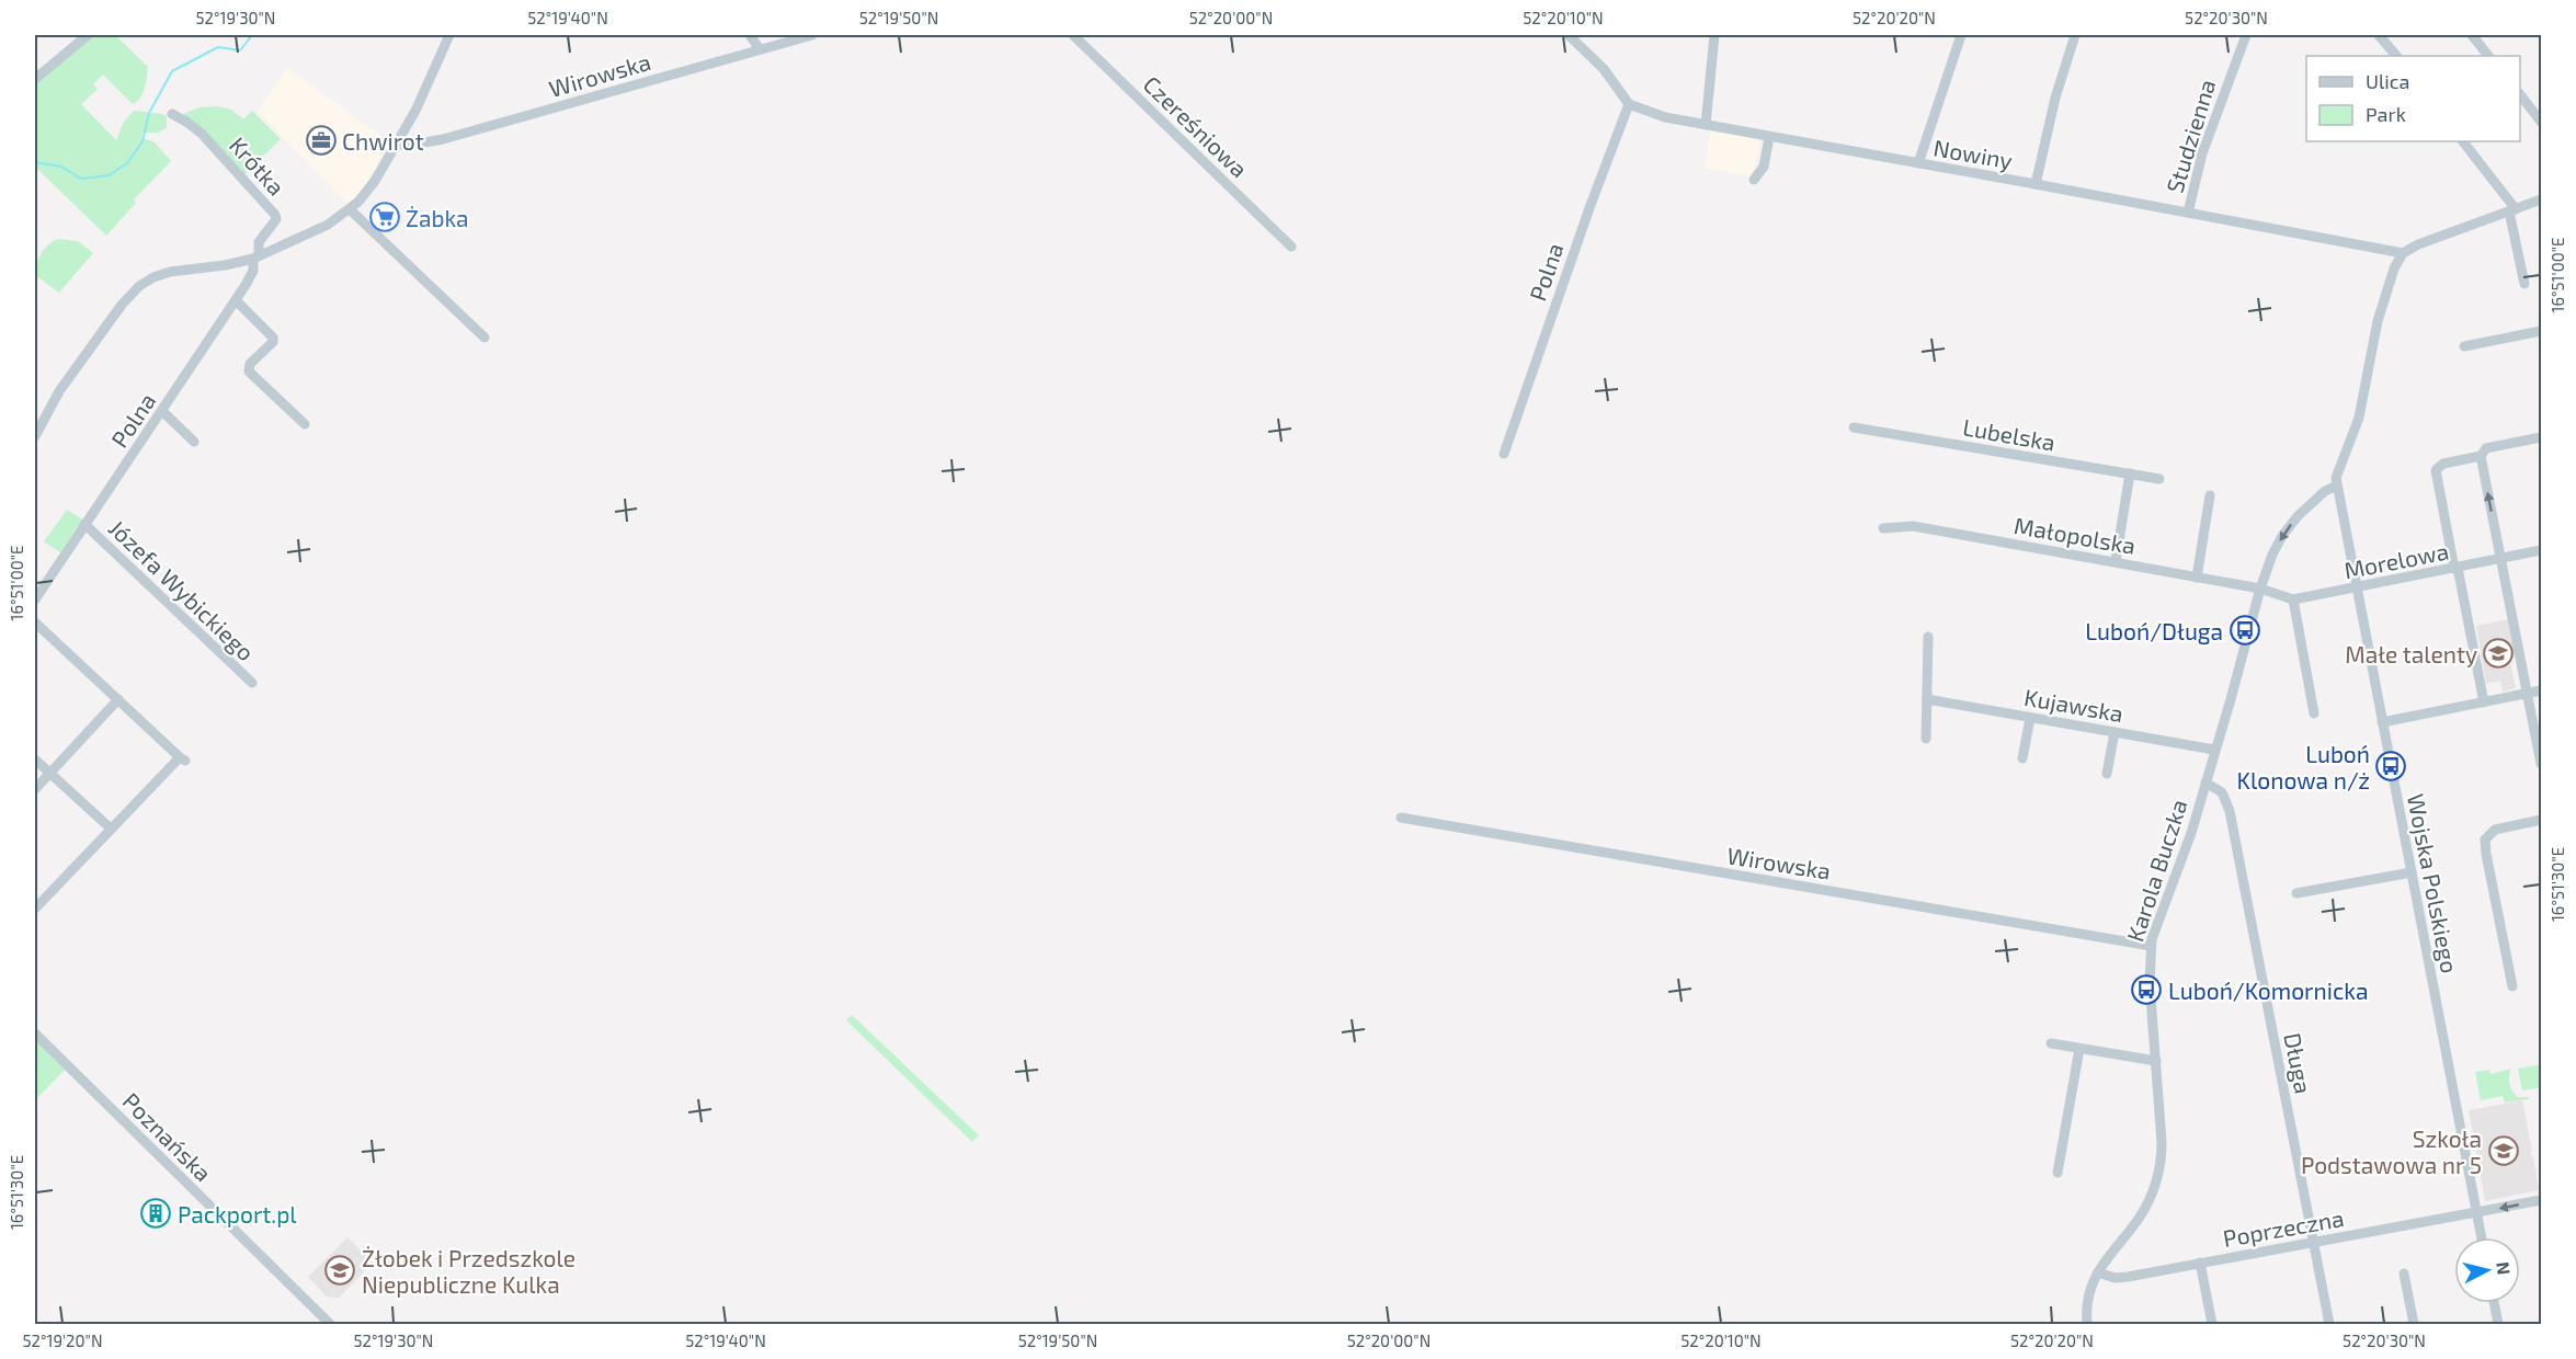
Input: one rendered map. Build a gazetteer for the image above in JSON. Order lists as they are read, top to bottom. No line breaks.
{"streets":{"street":["Wirowska","Czereśniowa","Studzienna","Nowiny","Krótka","Polna","Lubelska","Małopolska","Morelowa","Józefa Wybickiego","Kujawska","Karola Buczka","Wojska Polskiego","Długa","Poznańska","Poprzeczna"]},"crossings":[["Wirowska","Karola Buczka"],["Studzienna","Nowiny"],["Nowiny","Polna"],["Krótka","Polna"],["Polna","Józefa Wybickiego"],["Małopolska","Morelowa"],["Małopolska","Karola Buczka"],["Morelowa","Karola Buczka"],["Morelowa","Wojska Polskiego"],["Kujawska","Karola Buczka"],["Karola Buczka","Wojska Polskiego"],["Karola Buczka","Długa"],["Karola Buczka","Poprzeczna"],["Wojska Polskiego","Poprzeczna"],["Długa","Poprzeczna"]],"places":{"office":["Chwirot"],"supermarket":["Żabka"],"bus stop":["Luboń/Długa","Luboń Klonowa n/ż","Luboń/Komornicka"],"school or university":["Małe talenty","Szkoła Podstawowa nr 5","Żłobek i Przedszkole Niepubliczne Kulka"],"building":["Packport.pl"]},"legend":["Ulica","Park"],"north":"right","coordinates":["52°19'30\"N","52°19'40\"N","52°19'50\"N","52°20'00\"N","52°20'10\"N","52°20'20\"N","52°20'30\"N","16°51'00\"E","16°51'30\"E","52°19'20\"N"]}
